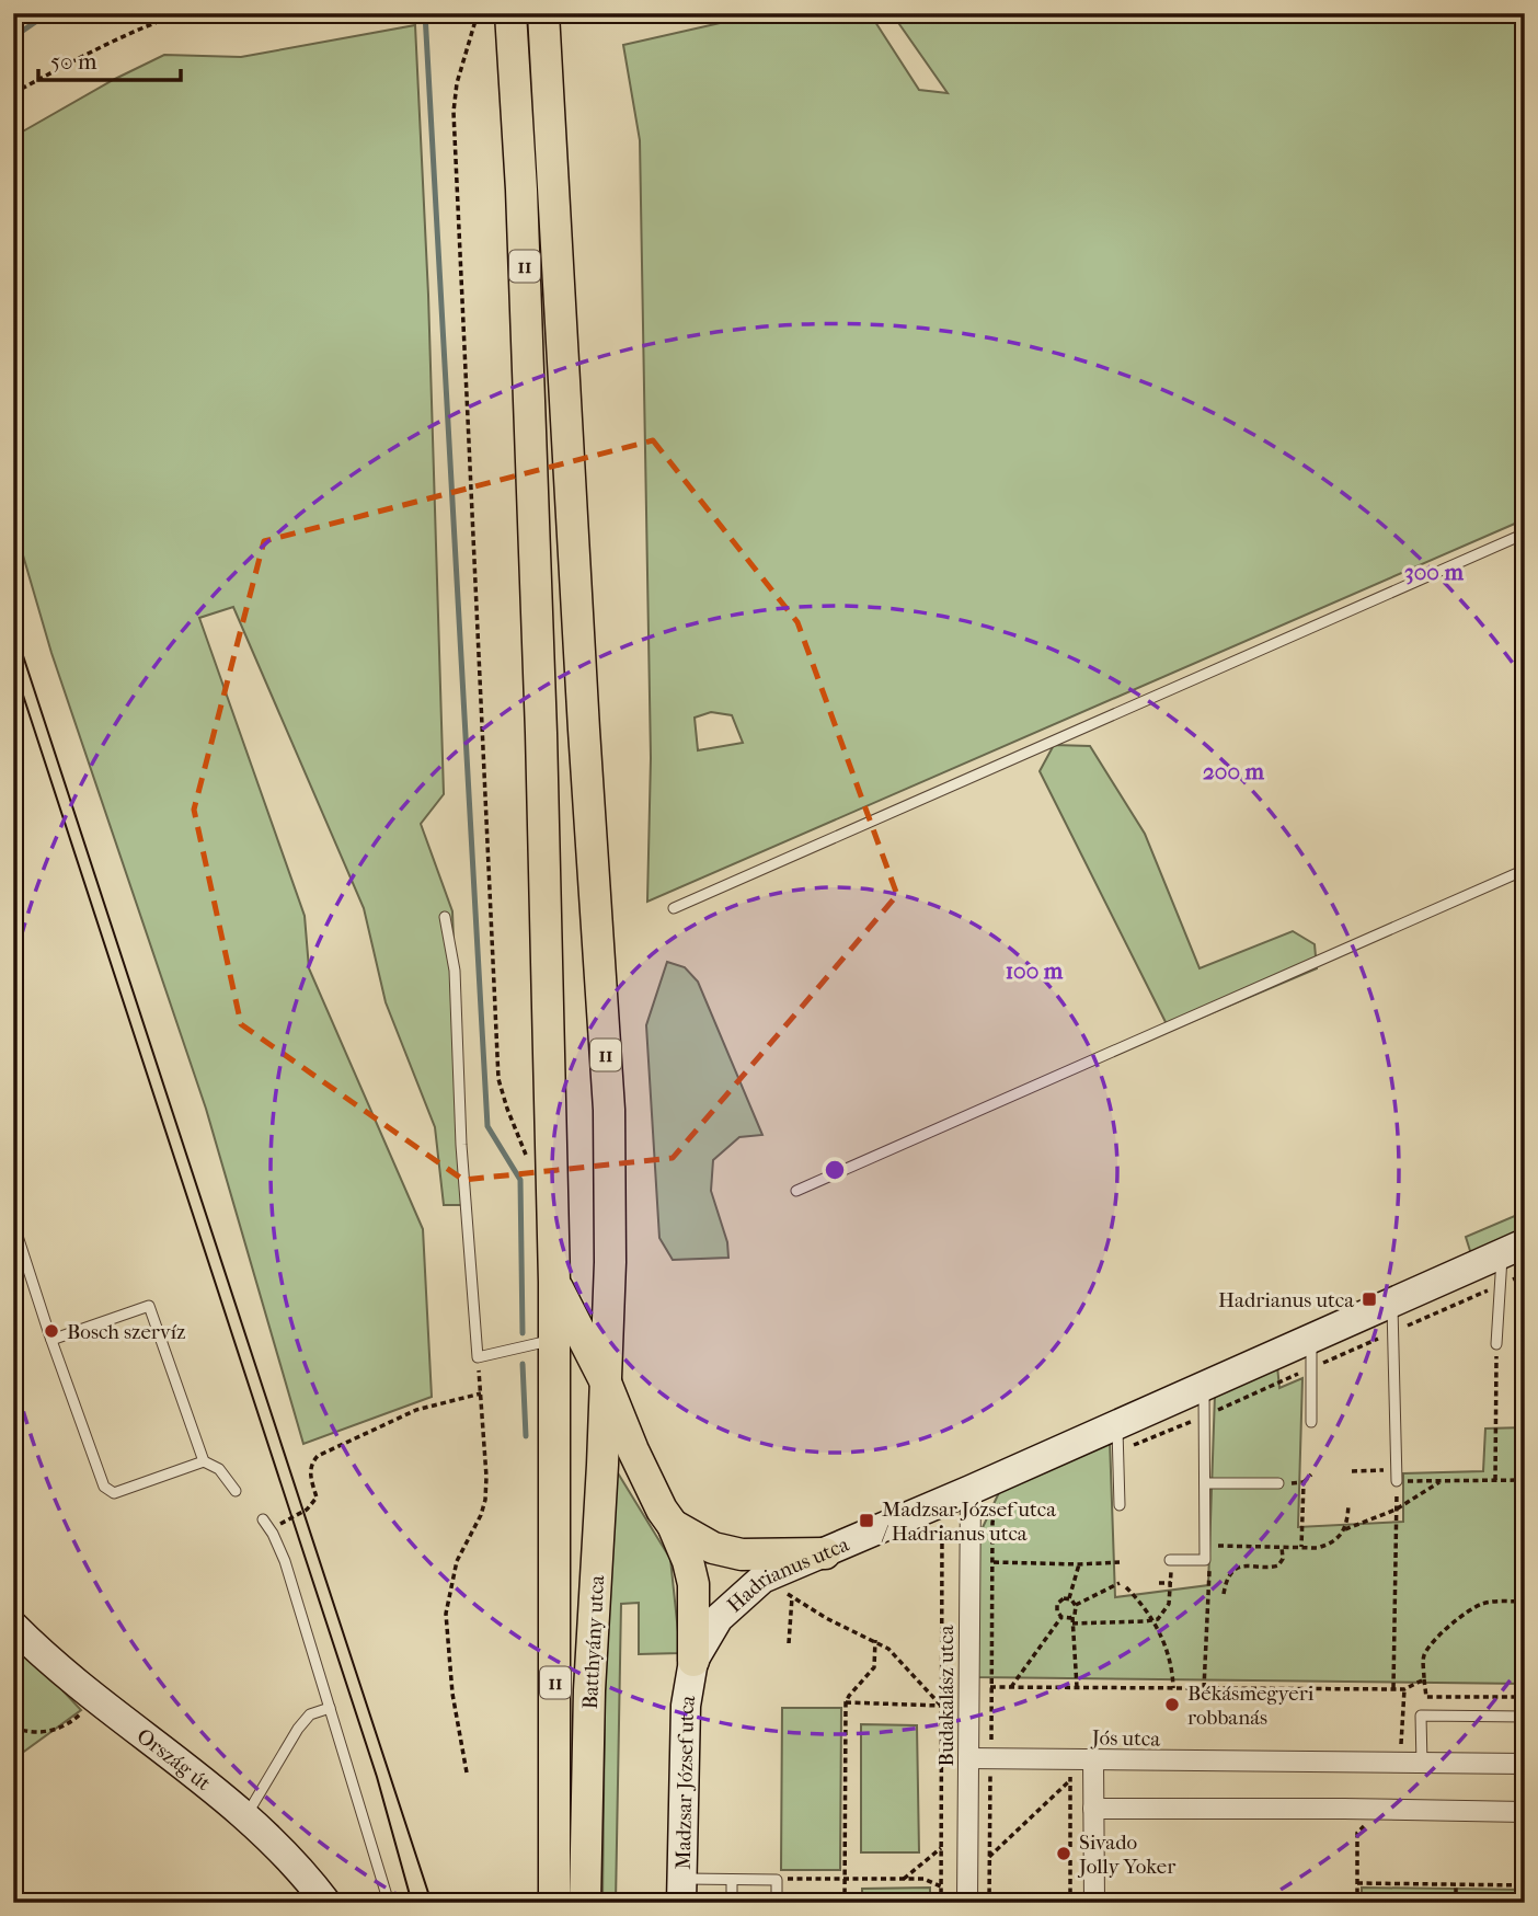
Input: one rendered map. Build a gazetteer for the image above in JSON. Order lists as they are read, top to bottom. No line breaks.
{"streets":{"main road":["11","Batthyány utca"],"street":["Hadrianus utca","Budakalász utca","Jós utca","Ország út","Madzsar József utca"]},"crossings":[["11","Batthyány utca"],["Hadrianus utca","Budakalász utca"],["Hadrianus utca","Madzsar József utca"],["Budakalász utca","Jós utca"]],"places":{"transit":["Hadrianus utca","Madzsar József utca / Hadrianus utca"],"other":["Bosch szervíz","Békásmegyeri robbanás","Sivado Jolly Yoker"]},"scale_bar":"50 m","rings":["300 m","200 m","100 m"]}
